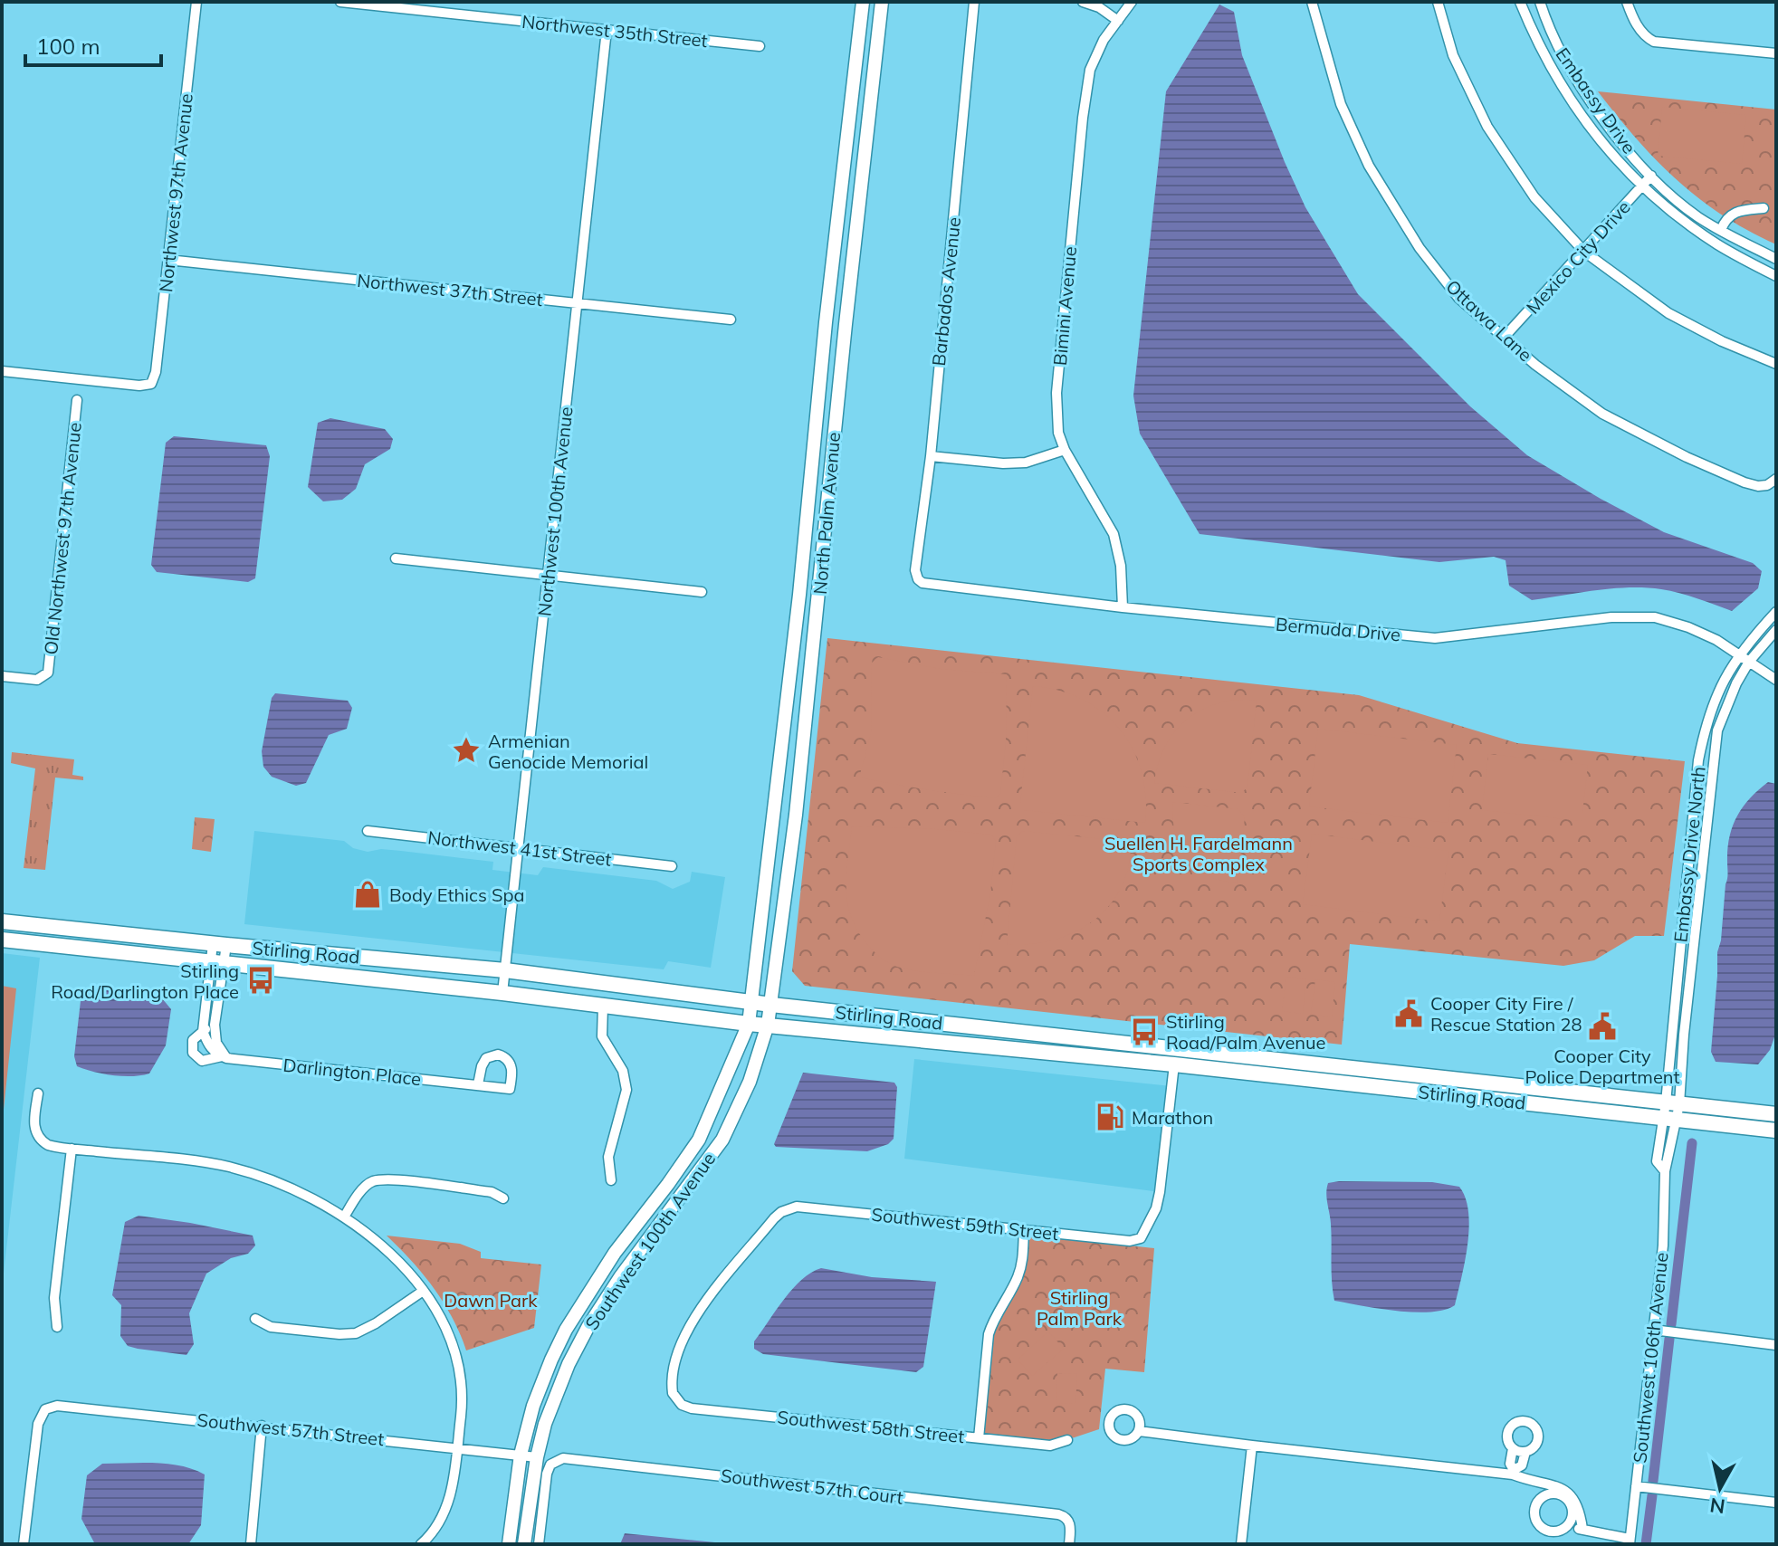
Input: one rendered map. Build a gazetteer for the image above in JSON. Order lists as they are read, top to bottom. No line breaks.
{"streets":{"main road":["North Palm Avenue","Stirling Road","Southwest 100th Avenue"],"street":["Northwest 35th Street","Embassy Drive","Northwest 97th Avenue","Mexico City Drive","Northwest 37th Street","Barbados Avenue","Bimini Avenue","Ottawa Lane","Northwest 100th Avenue","Old Northwest 97th Avenue","Bermuda Drive","Northwest 41st Street","Embassy Drive North","Darlington Place","Southwest 59th Street","Southwest 106th Avenue","Southwest 58th Street","Southwest 57th Street","Southwest 57th Court"]},"crossings":[["Northwest 35th Street","Northwest 100th Avenue"],["Embassy Drive","Mexico City Drive"],["Northwest 97th Avenue","Northwest 37th Street"],["Mexico City Drive","Ottawa Lane"],["Northwest 37th Street","Northwest 100th Avenue"],["Barbados Avenue","Bermuda Drive"],["Bimini Avenue","Bermuda Drive"],["Northwest 100th Avenue","Northwest 41st Street"],["Northwest 100th Avenue","Stirling Road"],["North Palm Avenue","Stirling Road"],["North Palm Avenue","Southwest 100th Avenue"],["Bermuda Drive","Embassy Drive North"],["Embassy Drive North","Stirling Road"],["Embassy Drive North","Southwest 106th Avenue"],["Stirling Road","Southwest 59th Street"],["Stirling Road","Southwest 100th Avenue"],["Stirling Road","Southwest 106th Avenue"],["Southwest 59th Street","Southwest 58th Street"],["Southwest 100th Avenue","Southwest 57th Street"]],"parks":["Suellen H. Fardelmann Sports Complex","Stirling Palm Park","Dawn Park"],"places":{"place":["Armenian Genocide Memorial"],"shop":["Body Ethics Spa"],"bus stop":["Stirling Road/Darlington Place","Stirling Road/Palm Avenue"],"public building":["Cooper City Fire / Rescue Station 28","Cooper City Police Department"],"fuel station":["Marathon"]},"scale_bar":"100 m","north":"bottom"}
